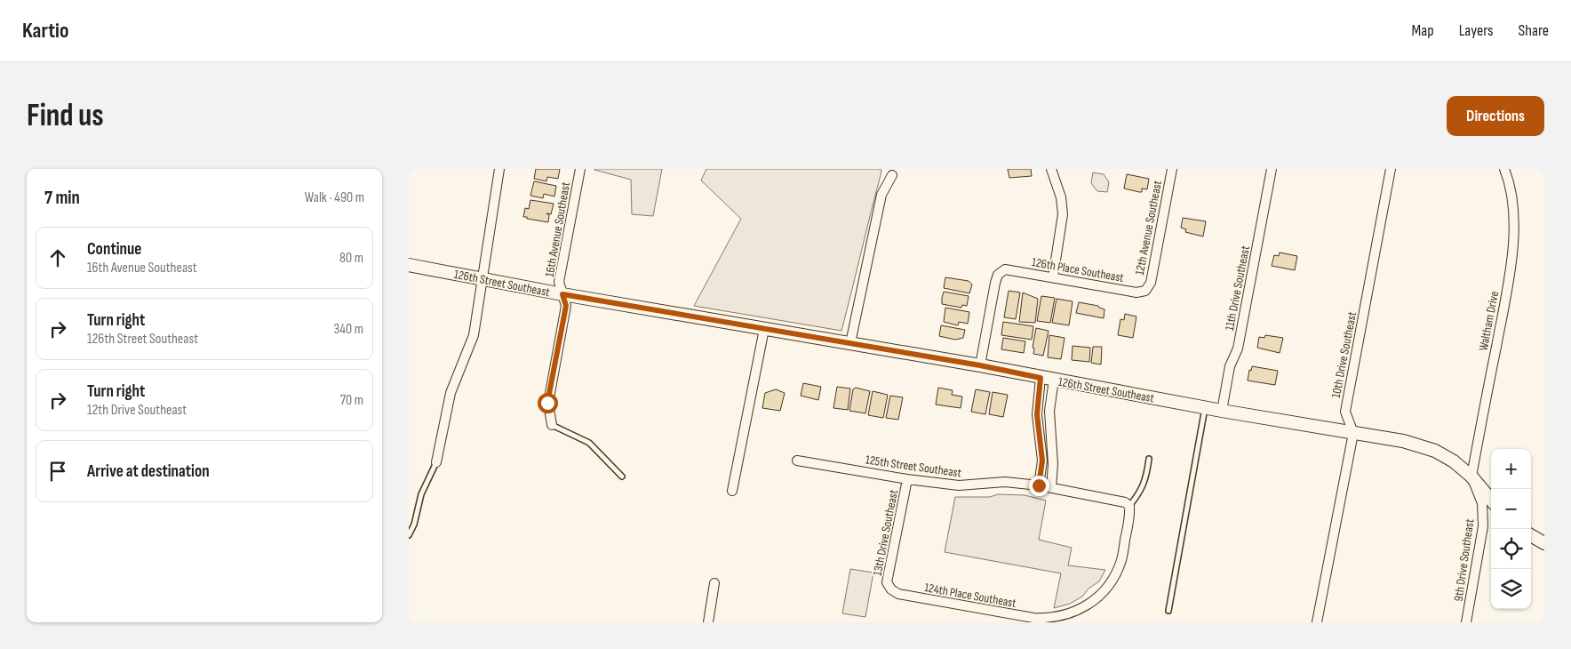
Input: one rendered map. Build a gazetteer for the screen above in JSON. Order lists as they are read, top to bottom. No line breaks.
{"streets":{"street":["12th Avenue Southeast","16th Avenue Southeast","126th Place Southeast","126th Street Southeast","11th Drive Southeast","Waltham Drive","10th Drive Southeast","125th Street Southeast","13th Drive Southeast","9th Drive Southeast","124th Place Southeast"]},"crossings":[["12th Avenue Southeast","126th Place Southeast"],["16th Avenue Southeast","126th Street Southeast"],["126th Place Southeast","126th Street Southeast"],["126th Street Southeast","11th Drive Southeast"],["126th Street Southeast","Waltham Drive"],["126th Street Southeast","10th Drive Southeast"],["126th Street Southeast","9th Drive Southeast"],["Waltham Drive","9th Drive Southeast"],["125th Street Southeast","13th Drive Southeast"],["125th Street Southeast","124th Place Southeast"],["13th Drive Southeast","124th Place Southeast"]],"page":{"header":"Kartio","nav":["Map","Layers","Share"],"buttons":"Directions","title":"Find us","heading":["7 min","Walk · 490 m"],"list":[["Continue","16th Avenue Southeast","80 m"],["Turn right","126th Street Southeast","340 m"],["Turn right","12th Drive Southeast","70 m"],"Arrive at destination"],"map_buttons":["+","−"]}}
